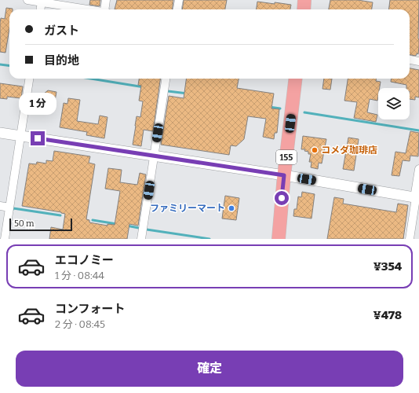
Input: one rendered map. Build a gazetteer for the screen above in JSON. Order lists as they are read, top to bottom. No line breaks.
{"streets":{"highway":["155"]},"places":["コメダ珈琲店","ファミリーマート"],"scale_bar":"50 m","page":{"banner":["ガスト","目的地"],"bubble":"1 分","scale":"50 m","list":[{"name":"エコノミー","note":"1 分 · 08:44","value":"¥354"},{"name":"コンフォート","note":"2 分 · 08:45","value":"¥478"}],"buttons":"確定"}}
